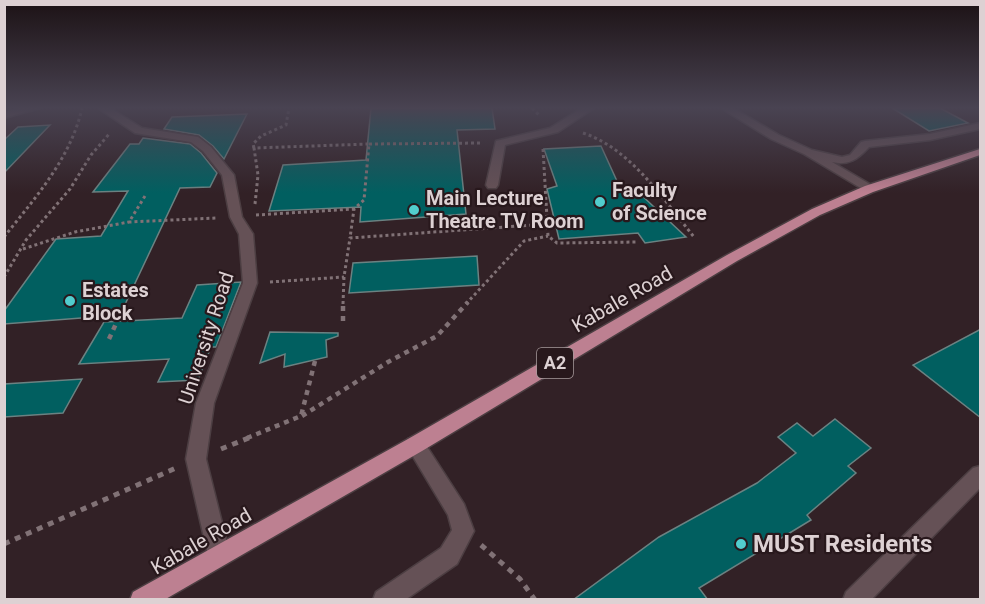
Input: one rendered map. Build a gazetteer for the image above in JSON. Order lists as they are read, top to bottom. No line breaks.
{"streets":{"main road":["Kabale Road","A2"],"street":["University Road"]},"crossings":[["Kabale Road","University Road"]],"places":["Faculty of Science","Main Lecture Theatre TV Room","Estates Block","MUST Residents"]}
